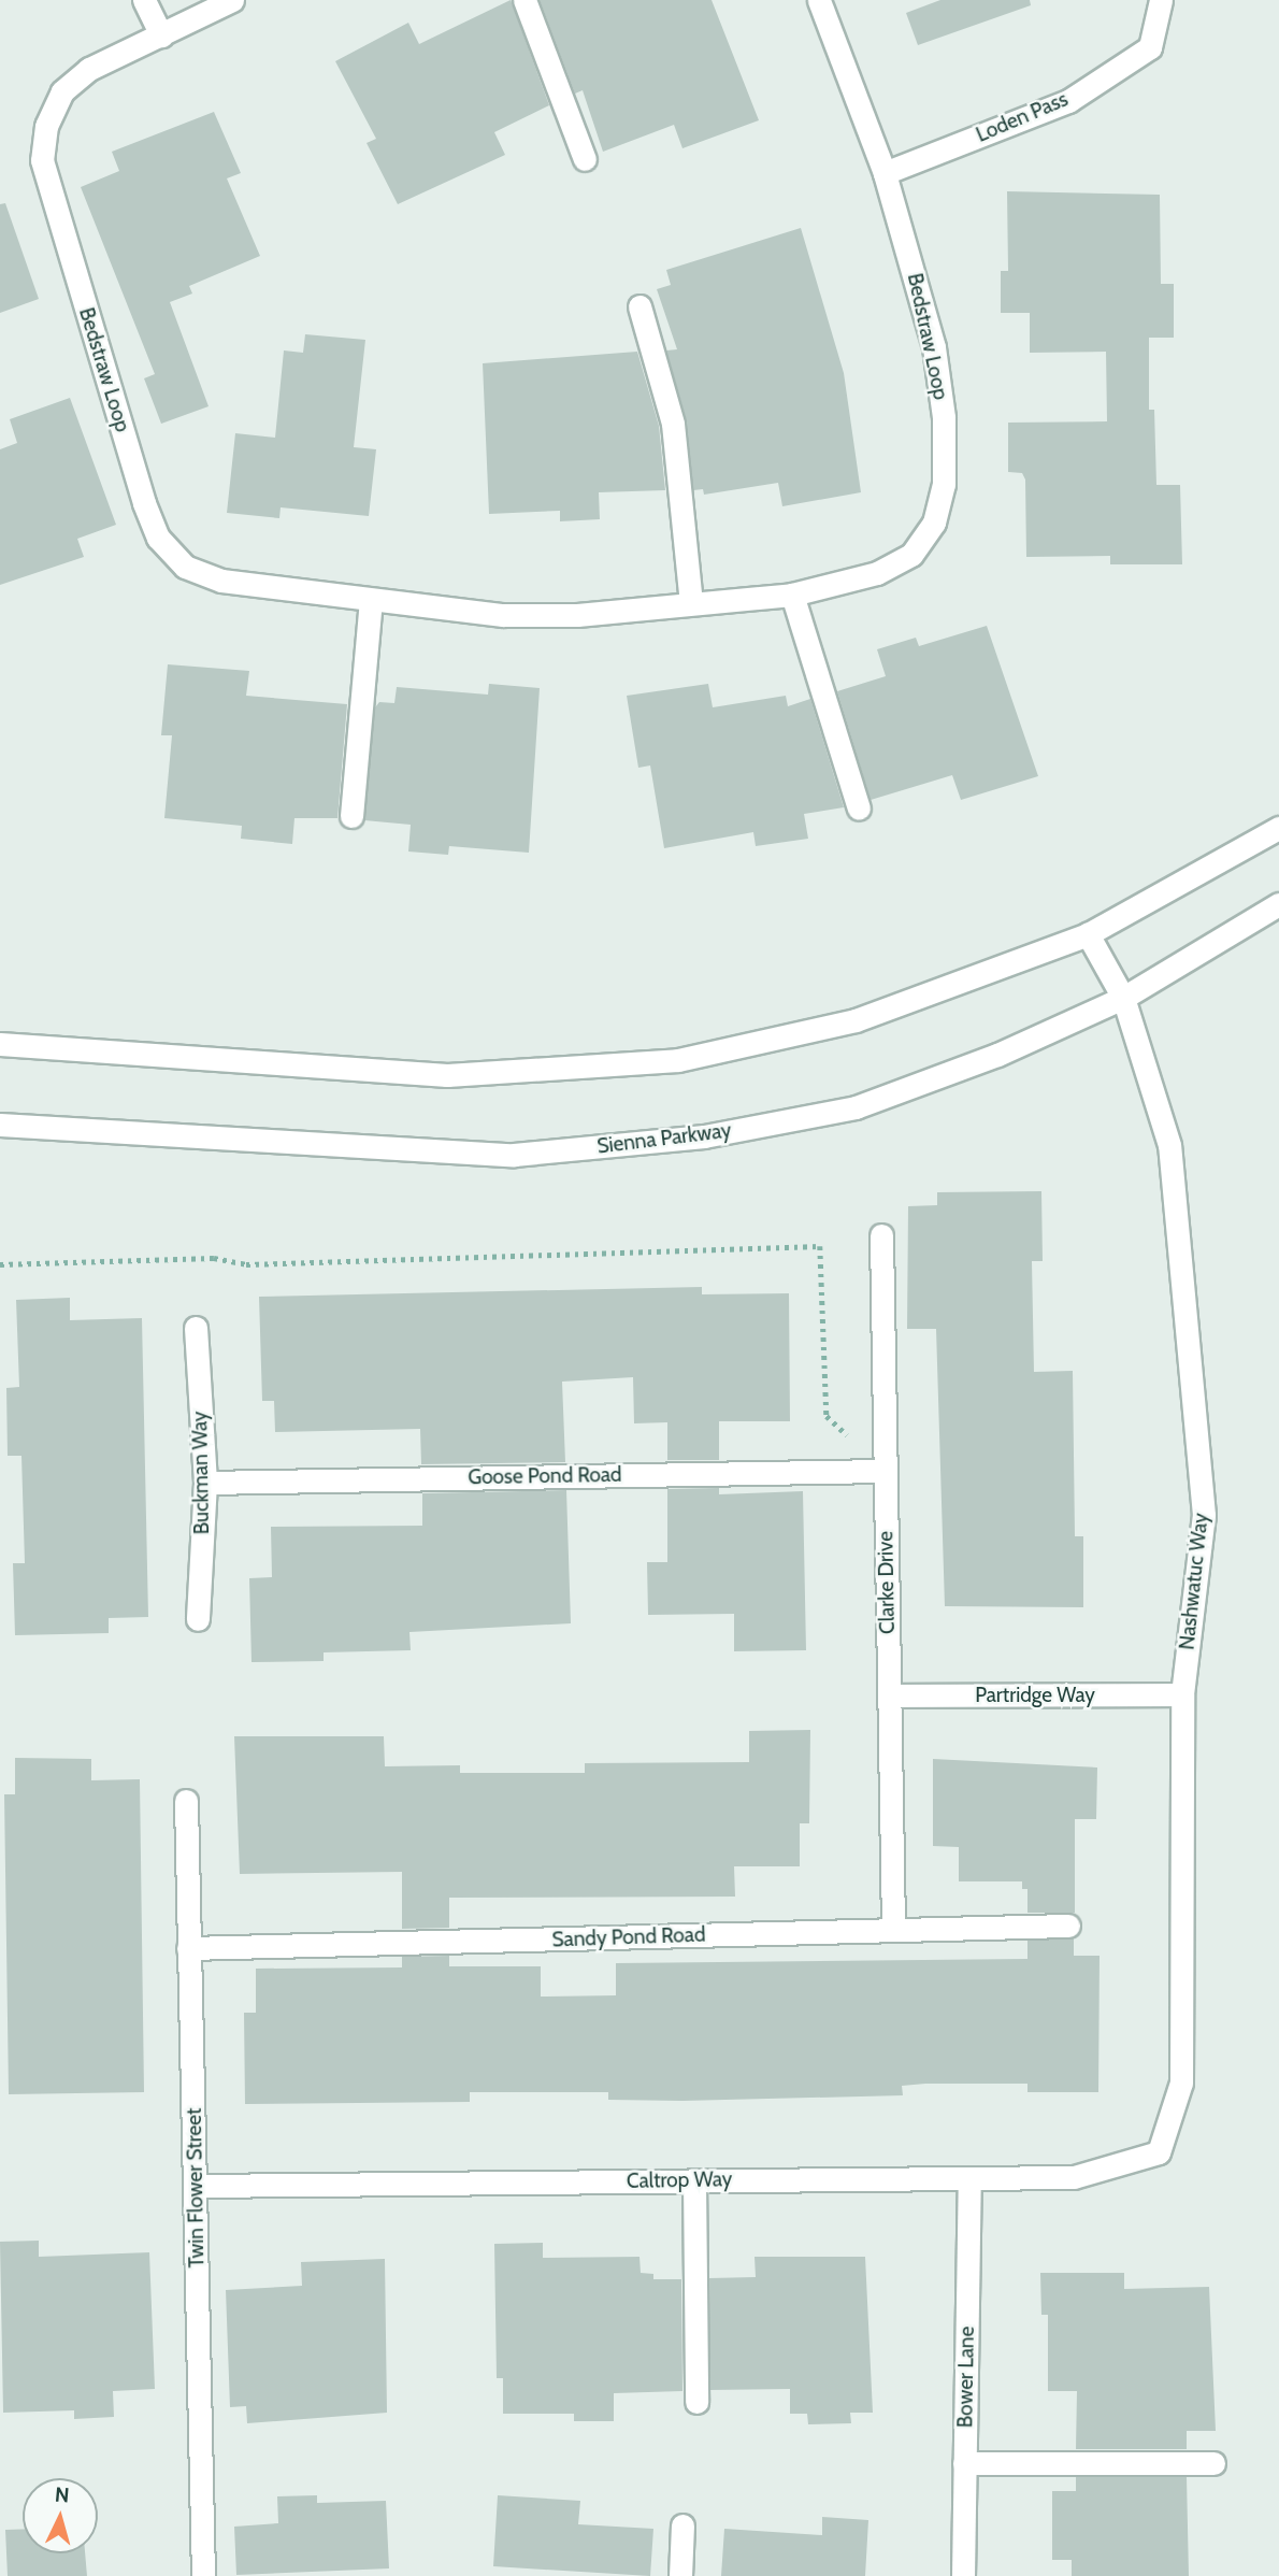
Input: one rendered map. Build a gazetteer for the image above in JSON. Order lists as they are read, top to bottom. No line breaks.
{"streets":{"street":["Loden Pass","Bedstraw Loop","Sienna Parkway","Buckman Way","Goose Pond Road","Nashwatuc Way","Clarke Drive","Partridge Way","Sandy Pond Road","Caltrop Way","Twin Flower Street","Bower Lane"]},"crossings":[["Loden Pass","Bedstraw Loop"],["Sienna Parkway","Nashwatuc Way"],["Buckman Way","Goose Pond Road"],["Goose Pond Road","Clarke Drive"],["Nashwatuc Way","Partridge Way"],["Nashwatuc Way","Caltrop Way"],["Clarke Drive","Partridge Way"],["Clarke Drive","Sandy Pond Road"],["Sandy Pond Road","Twin Flower Street"],["Caltrop Way","Twin Flower Street"],["Caltrop Way","Bower Lane"]],"north":"top"}
